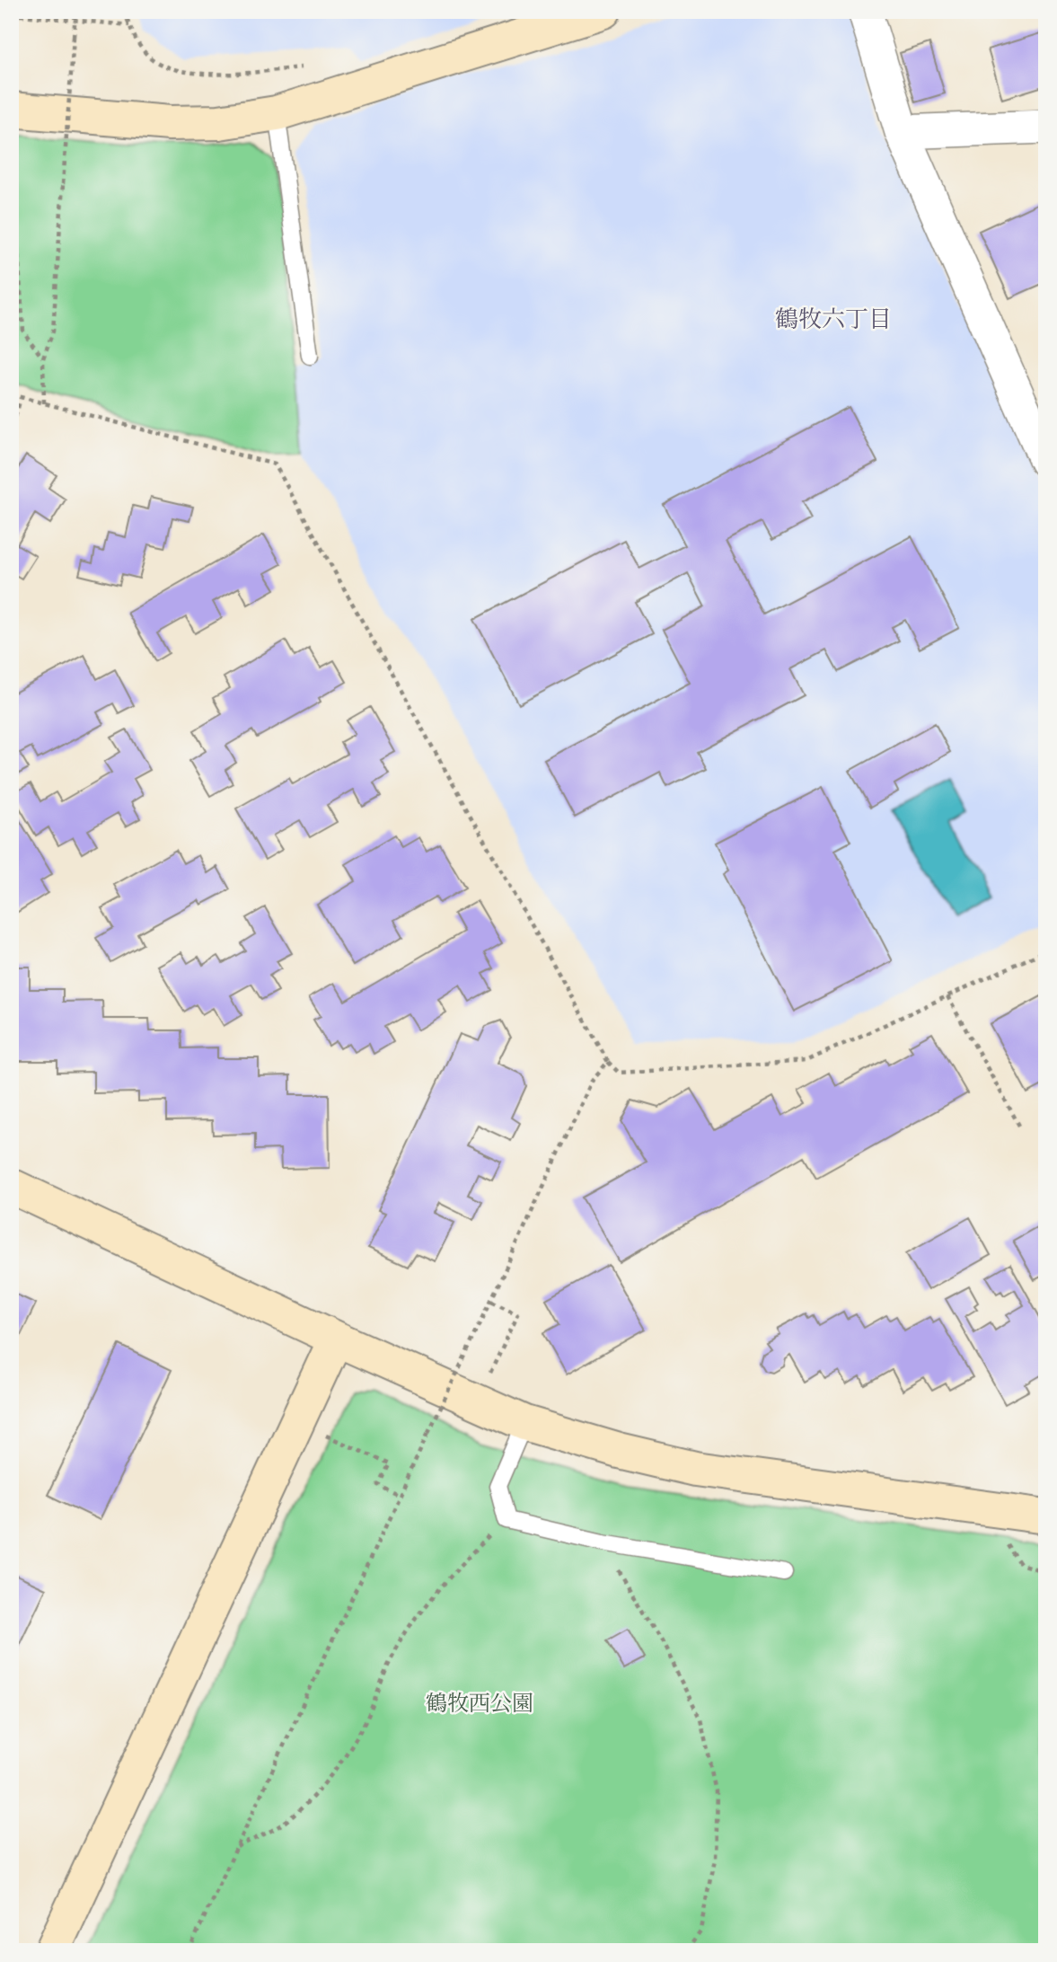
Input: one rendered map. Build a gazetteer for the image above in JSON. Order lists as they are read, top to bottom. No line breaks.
{"districts":["鶴牧六丁目"],"parks":["鶴牧西公園"]}
